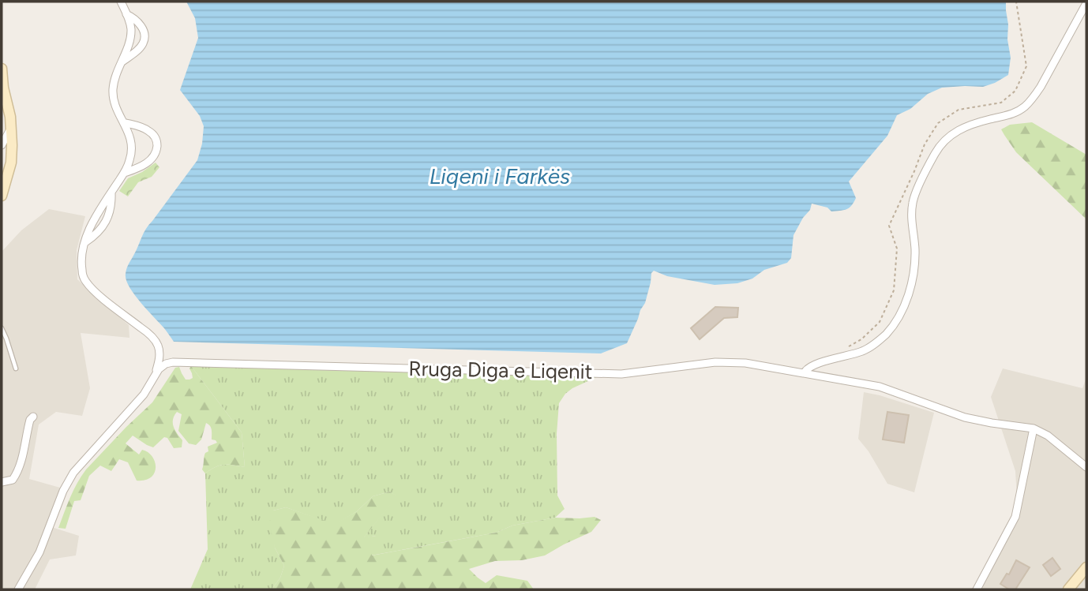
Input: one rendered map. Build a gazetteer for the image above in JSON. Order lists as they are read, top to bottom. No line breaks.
{"streets":{"street":["Rruga Diga e Liqenit"]},"water":["Liqeni i Farkës"]}
